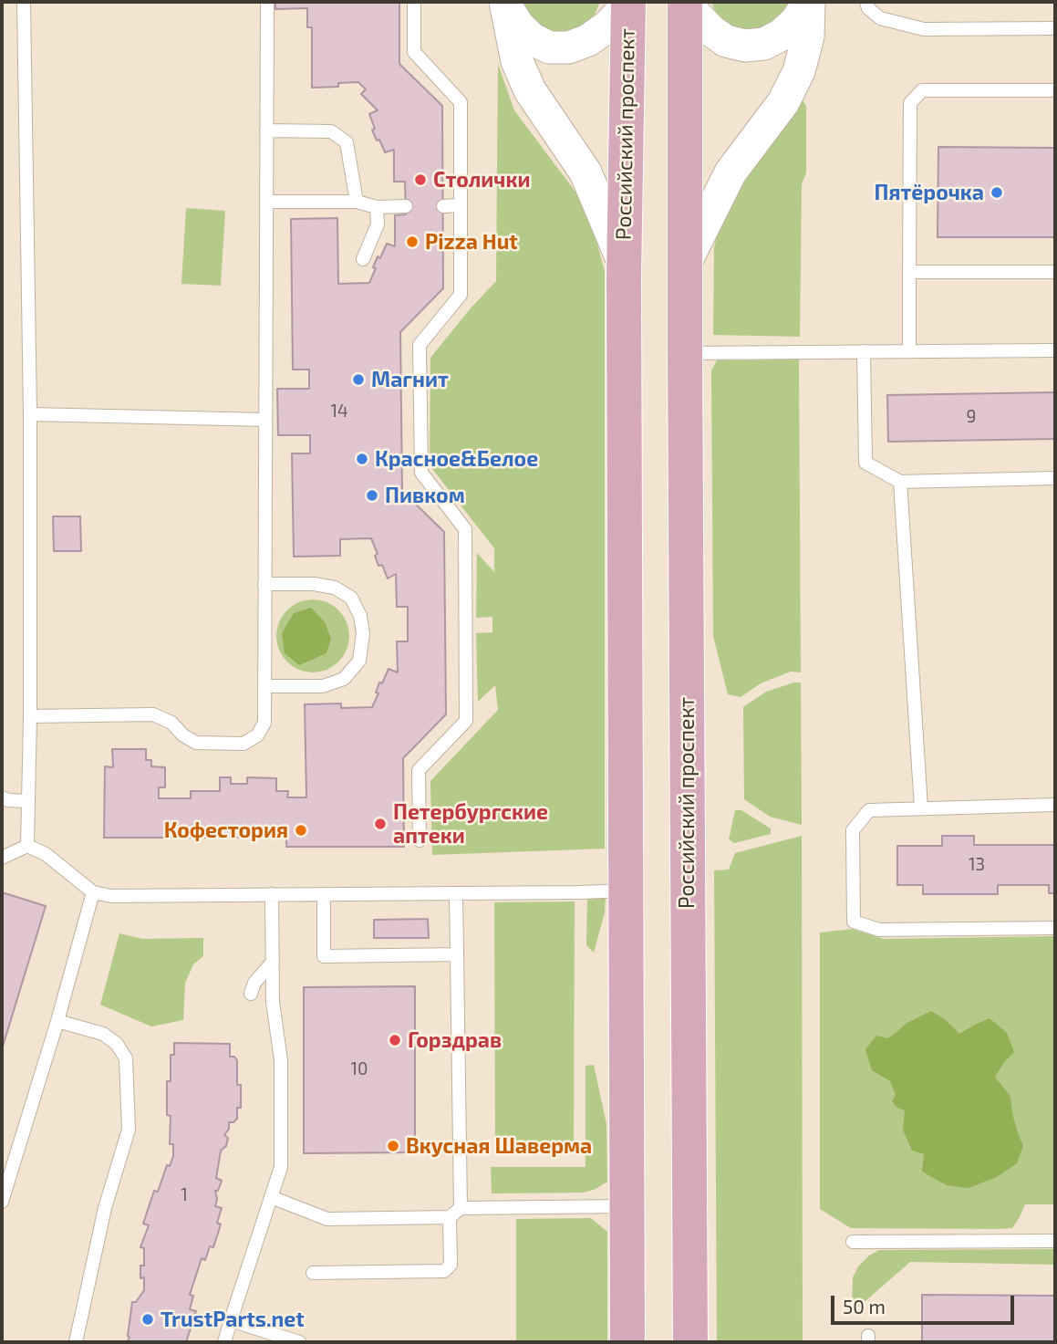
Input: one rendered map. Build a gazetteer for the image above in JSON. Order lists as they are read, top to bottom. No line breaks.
{"streets":{"main road":["Российский проспект"]},"places":["Столички","Пятёрочка","Pizza Hut","Магнит","Красное&Белое","Пивком","Петербургские аптеки","Кофестория","Горздрав","Вкусная Шаверма","TrustParts.net"],"house_numbers":["14","9","13","10","1"],"scale_bar":"50 m"}
